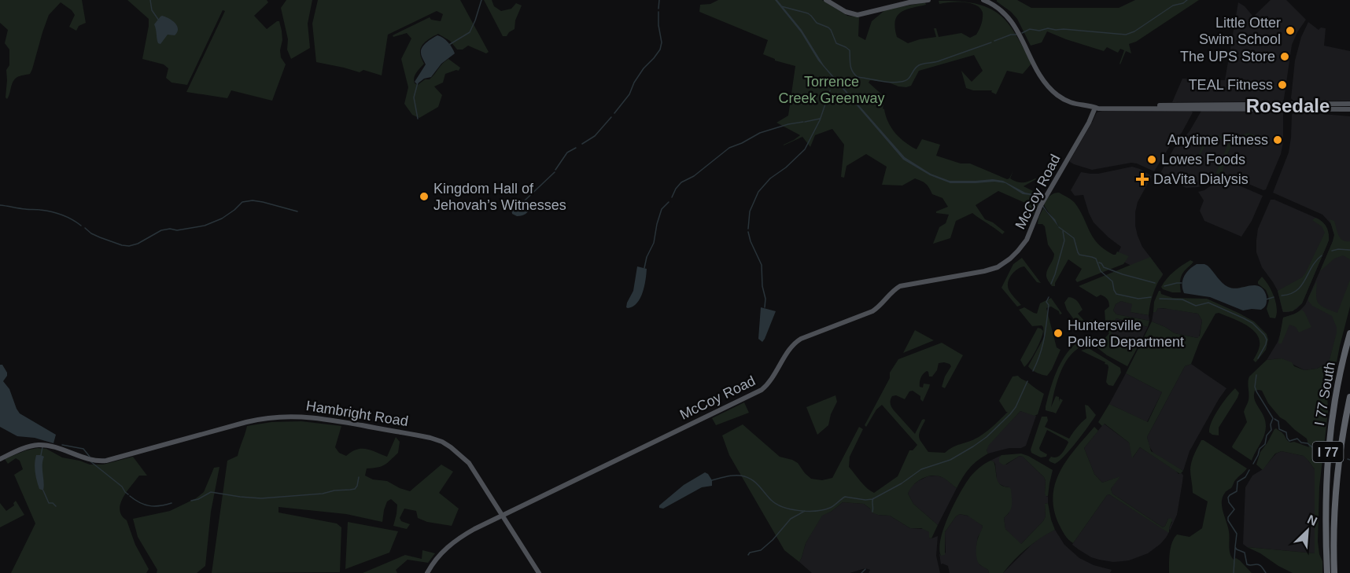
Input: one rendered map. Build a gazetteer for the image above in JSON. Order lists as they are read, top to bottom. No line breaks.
{"streets":{"highway":["I 77 South","I 77"],"main road":["McCoy Road","Hambright Road"]},"crossings":[["McCoy Road","Hambright Road"],["I 77 South","I 77"]],"districts":["Rosedale"],"parks":["Torrence Creek Greenway"],"places":{"other":["Little Otter Swim School","The UPS Store","TEAL Fitness","Anytime Fitness","Lowes Foods","Kingdom Hall of Jehovah’s Witnesses","Huntersville Police Department"],"health":["DaVita Dialysis"]},"north":"top right"}
